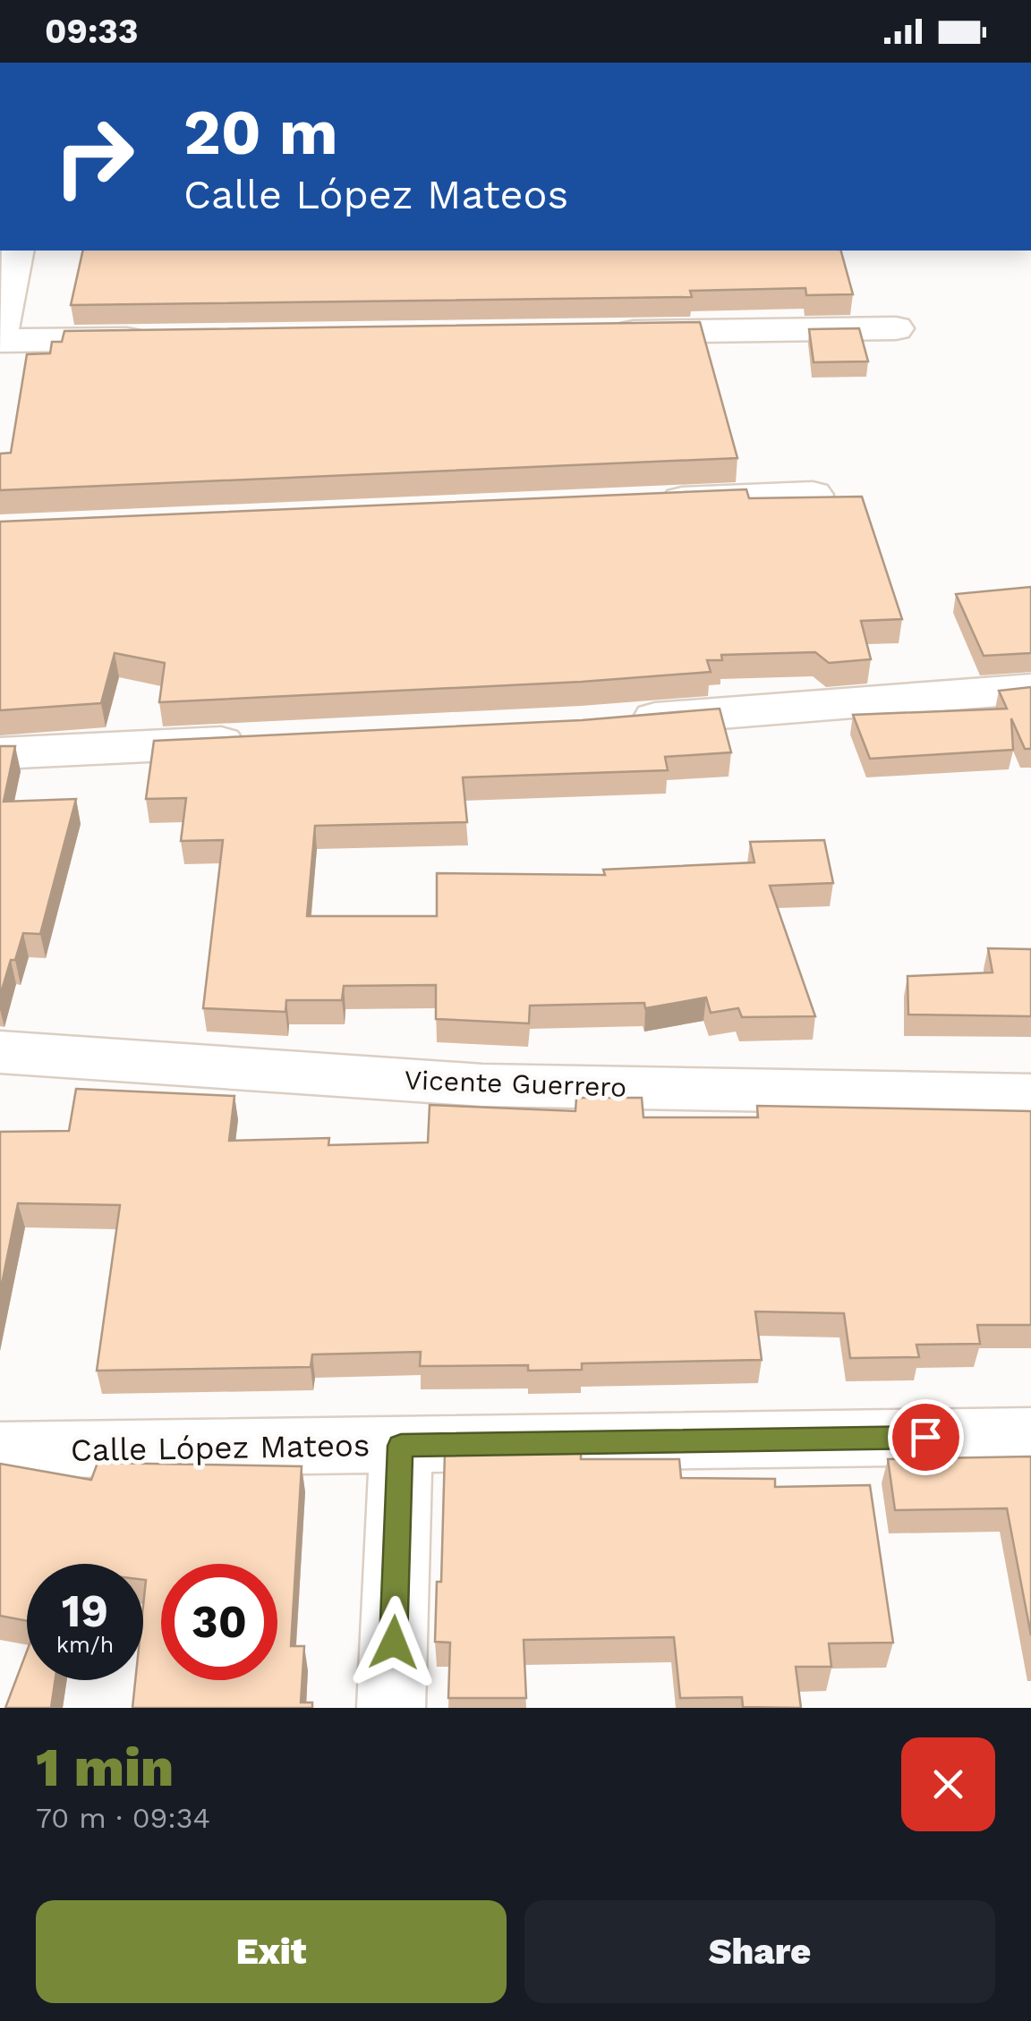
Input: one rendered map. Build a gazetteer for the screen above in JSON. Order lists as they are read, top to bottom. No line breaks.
{"streets":{"street":["Vicente Guerrero","Calle López Mateos"]},"page":{"status":"09:33","turn":["20 m","Calle López Mateos"],"speed":"19 km/h","limit":"30","heading":["1 min","70 m · 09:34"],"buttons":["Exit","Share"]}}
